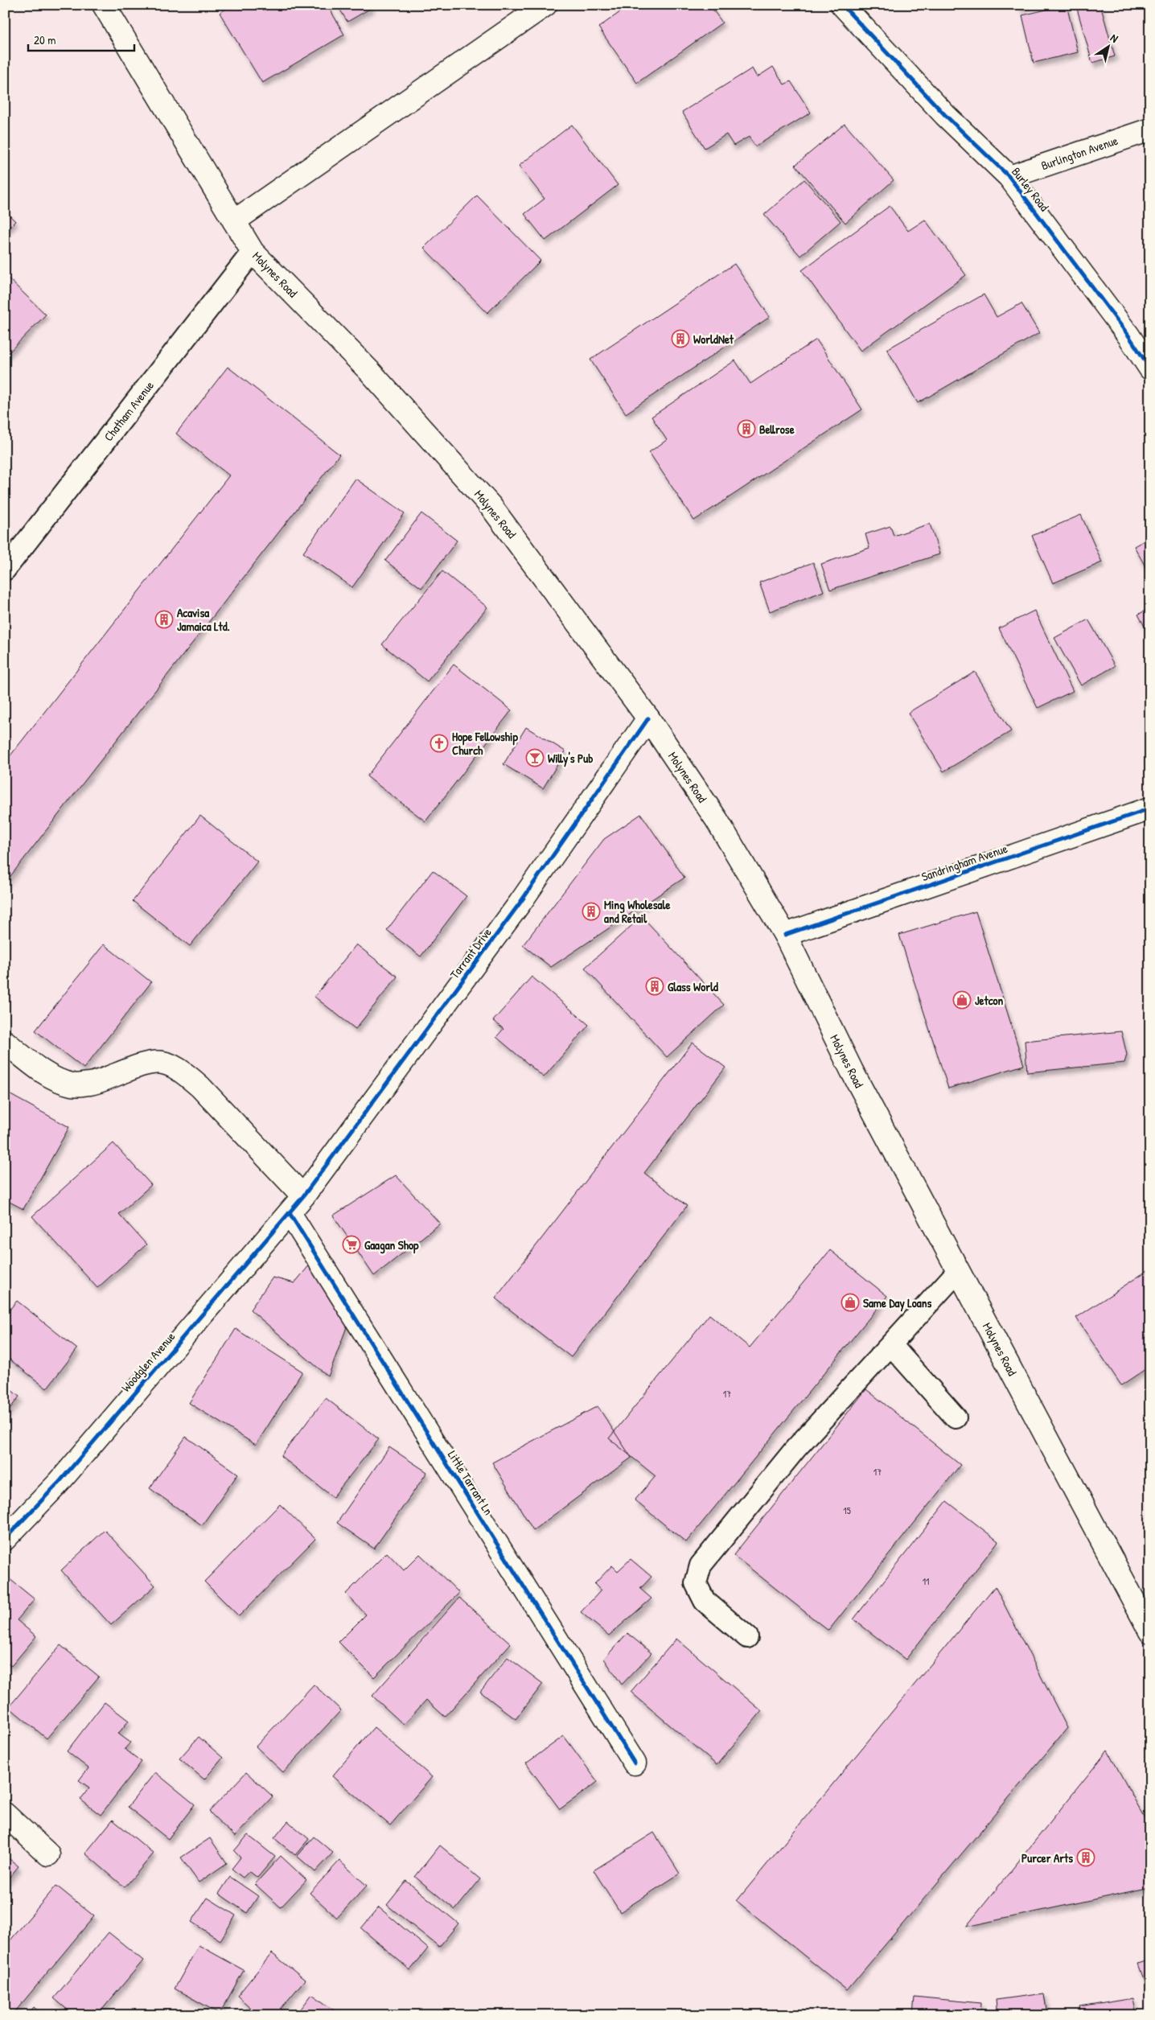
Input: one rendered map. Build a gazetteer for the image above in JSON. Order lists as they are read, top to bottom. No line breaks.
{"streets":{"street":["Burlington Avenue","Burley Road","Molynes Road","Sandringham Avenue","Tarrant Drive","Woodglen Avenue","Little Tarrant Ln"],"lane":["Chatham Avenue"]},"crossings":[["Burlington Avenue","Burley Road"],["Molynes Road","Chatham Avenue"],["Molynes Road","Sandringham Avenue"],["Molynes Road","Tarrant Drive"],["Tarrant Drive","Woodglen Avenue"],["Tarrant Drive","Little Tarrant Ln"],["Woodglen Avenue","Little Tarrant Ln"]],"places":{"building":["WorldNet","Bellrose","Acavisa Jamaica Ltd.","Ming Wholesale and Retail","Glass World","Purcer Arts"],"church":["Hope Fellowship Church"],"bar":["Willy's Pub"],"shop":["Jetcon","Same Day Loans"],"supermarket":["Gaagan Shop"]},"house_numbers":["17","17","15","11"],"scale_bar":"20 m","north":"top right"}
